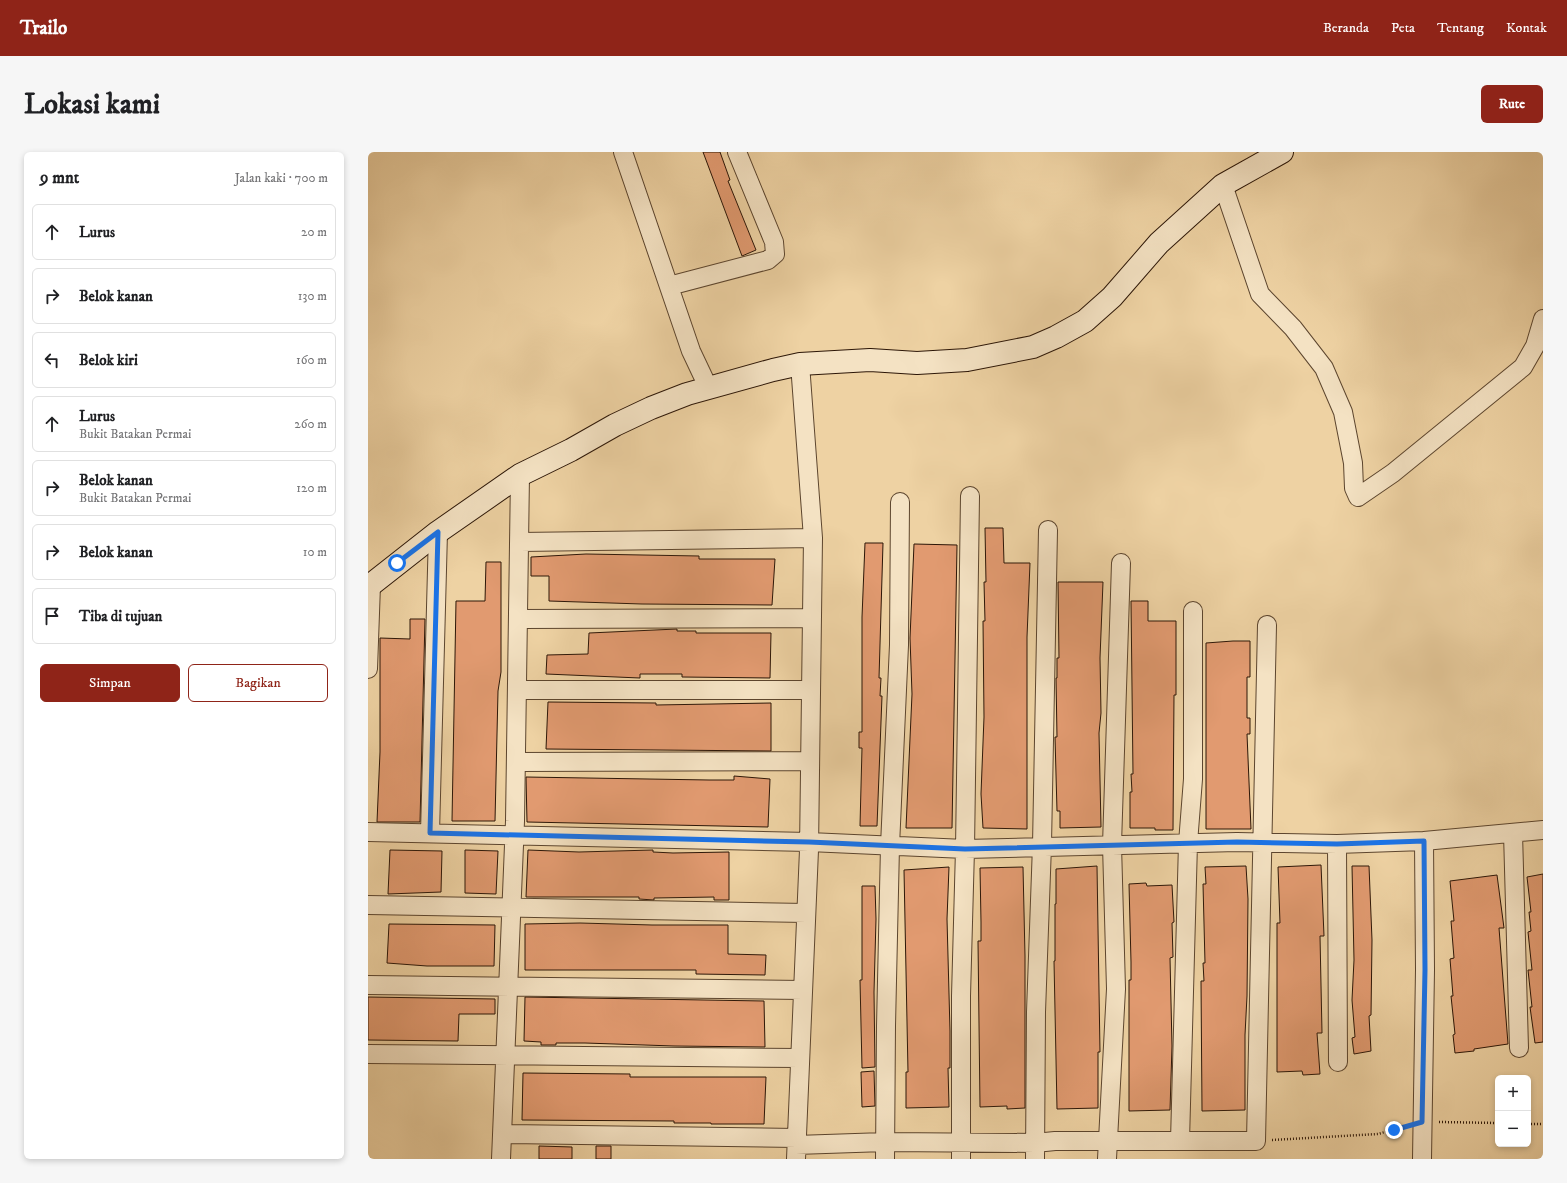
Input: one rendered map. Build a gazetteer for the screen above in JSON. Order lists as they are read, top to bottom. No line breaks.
{"page":{"header":"Trailo","nav":["Beranda","Peta","Tentang","Kontak"],"buttons":["Rute",["Simpan","Bagikan"]],"title":"Lokasi kami","heading":["9 mnt","Jalan kaki · 700 m"],"list":[["Lurus","20 m"],["Belok kanan","130 m"],["Belok kiri","160 m"],["Lurus","Bukit Batakan Permai","260 m"],["Belok kanan","Bukit Batakan Permai","120 m"],["Belok kanan","10 m"],"Tiba di tujuan"],"map_buttons":["+","−"]}}
